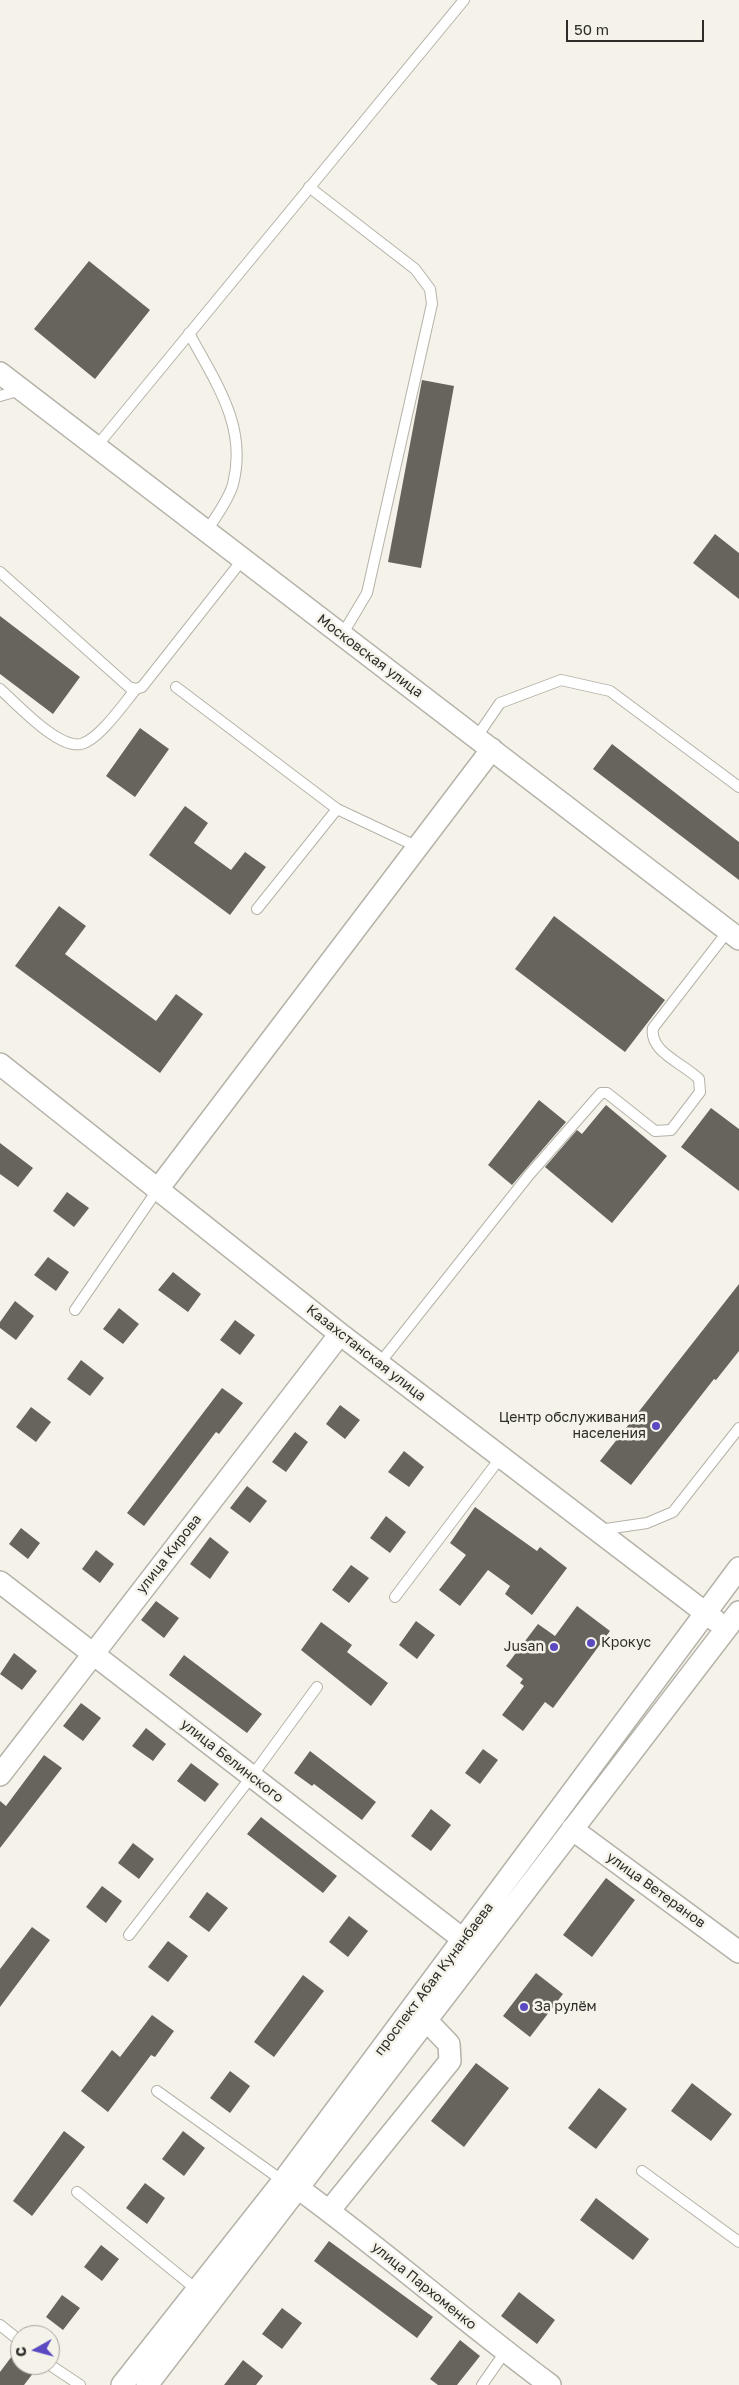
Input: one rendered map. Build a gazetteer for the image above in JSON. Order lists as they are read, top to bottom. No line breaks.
{"streets":{"street":["Московская улица","Казахстанская улица","улица Кирова","улица Белинского","улица Ветеранов","проспект Абая Кунанбаева","улица Пархоменко"]},"crossings":[["Казахстанская улица","улица Кирова"],["Казахстанская улица","проспект Абая Кунанбаева"],["улица Кирова","улица Белинского"],["улица Белинского","проспект Абая Кунанбаева"],["улица Ветеранов","проспект Абая Кунанбаева"],["проспект Абая Кунанбаева","улица Пархоменко"]],"places":["Центр обслуживания населения","Крокус","Jusan","За рулём"],"scale_bar":"50 m","north":"left"}
